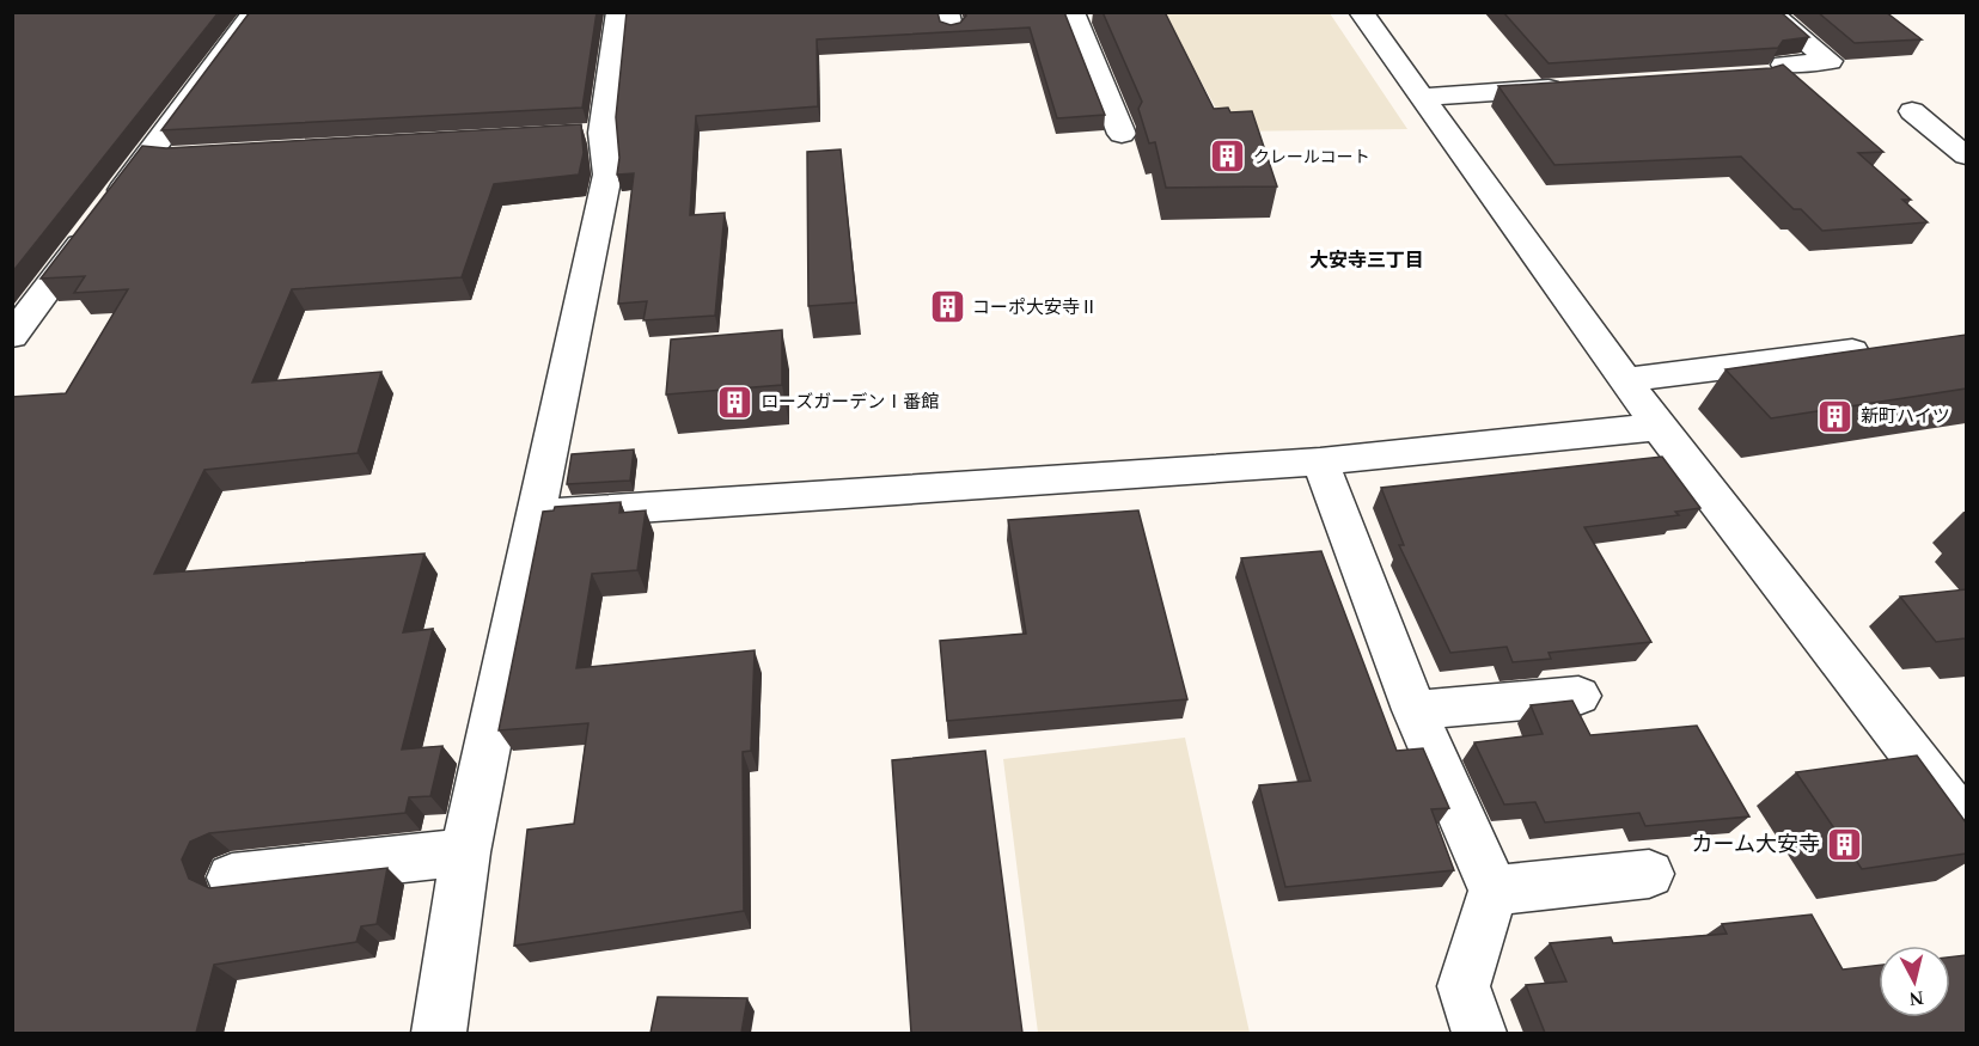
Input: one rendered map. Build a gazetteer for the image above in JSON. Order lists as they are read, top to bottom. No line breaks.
{"districts":["大安寺三丁目"],"places":{"building":["クレールコート","コーポ大安寺Ⅱ","ローズガーデンⅠ番館","新町ハイツ","カーム大安寺"]},"north":"bottom"}
